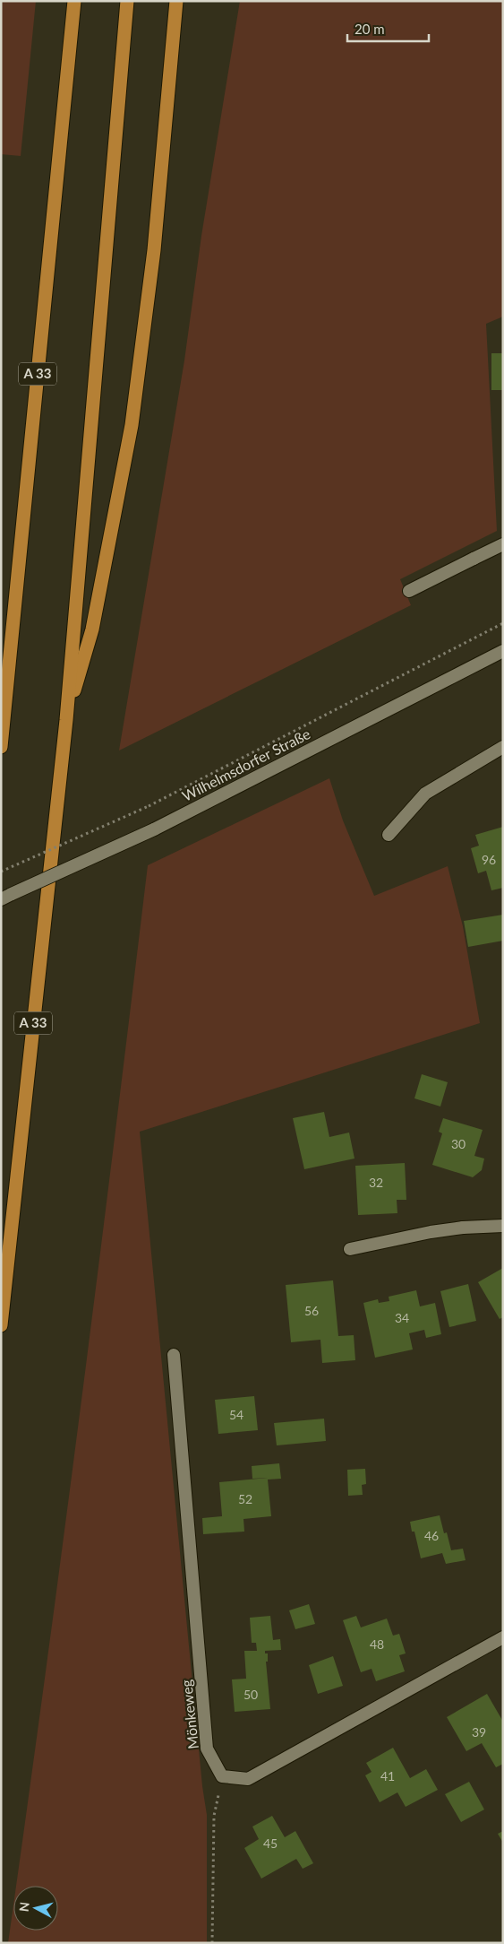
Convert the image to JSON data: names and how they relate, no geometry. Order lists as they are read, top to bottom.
{
  "streets": {
    "highway": ["A 33"],
    "street": ["Wilhelmsdorfer Straße", "Mönkeweg"]
  },
  "house_numbers": [
    "96",
    "30",
    "32",
    "56",
    "34",
    "54",
    "52",
    "46",
    "48",
    "50",
    "39",
    "41",
    "45"
  ],
  "scale_bar": "20 m",
  "north": "left"
}
